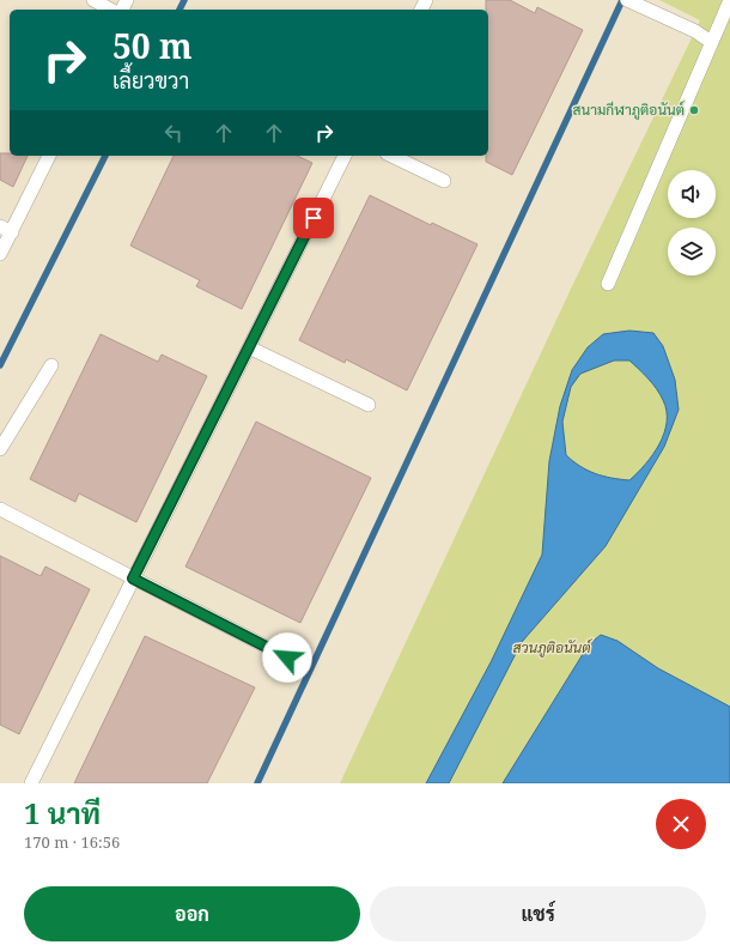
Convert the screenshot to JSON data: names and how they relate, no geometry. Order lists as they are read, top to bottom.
{
  "parks": ["สวนภูติอนันต์"],
  "places": ["สนามกีฬาภูติอนันต์"],
  "page": {
    "turn": ["50 m", "เลี้ยวขวา"],
    "heading": ["1 นาที", "170 m · 16:56"],
    "buttons": ["ออก", "แชร์"]
  }
}
